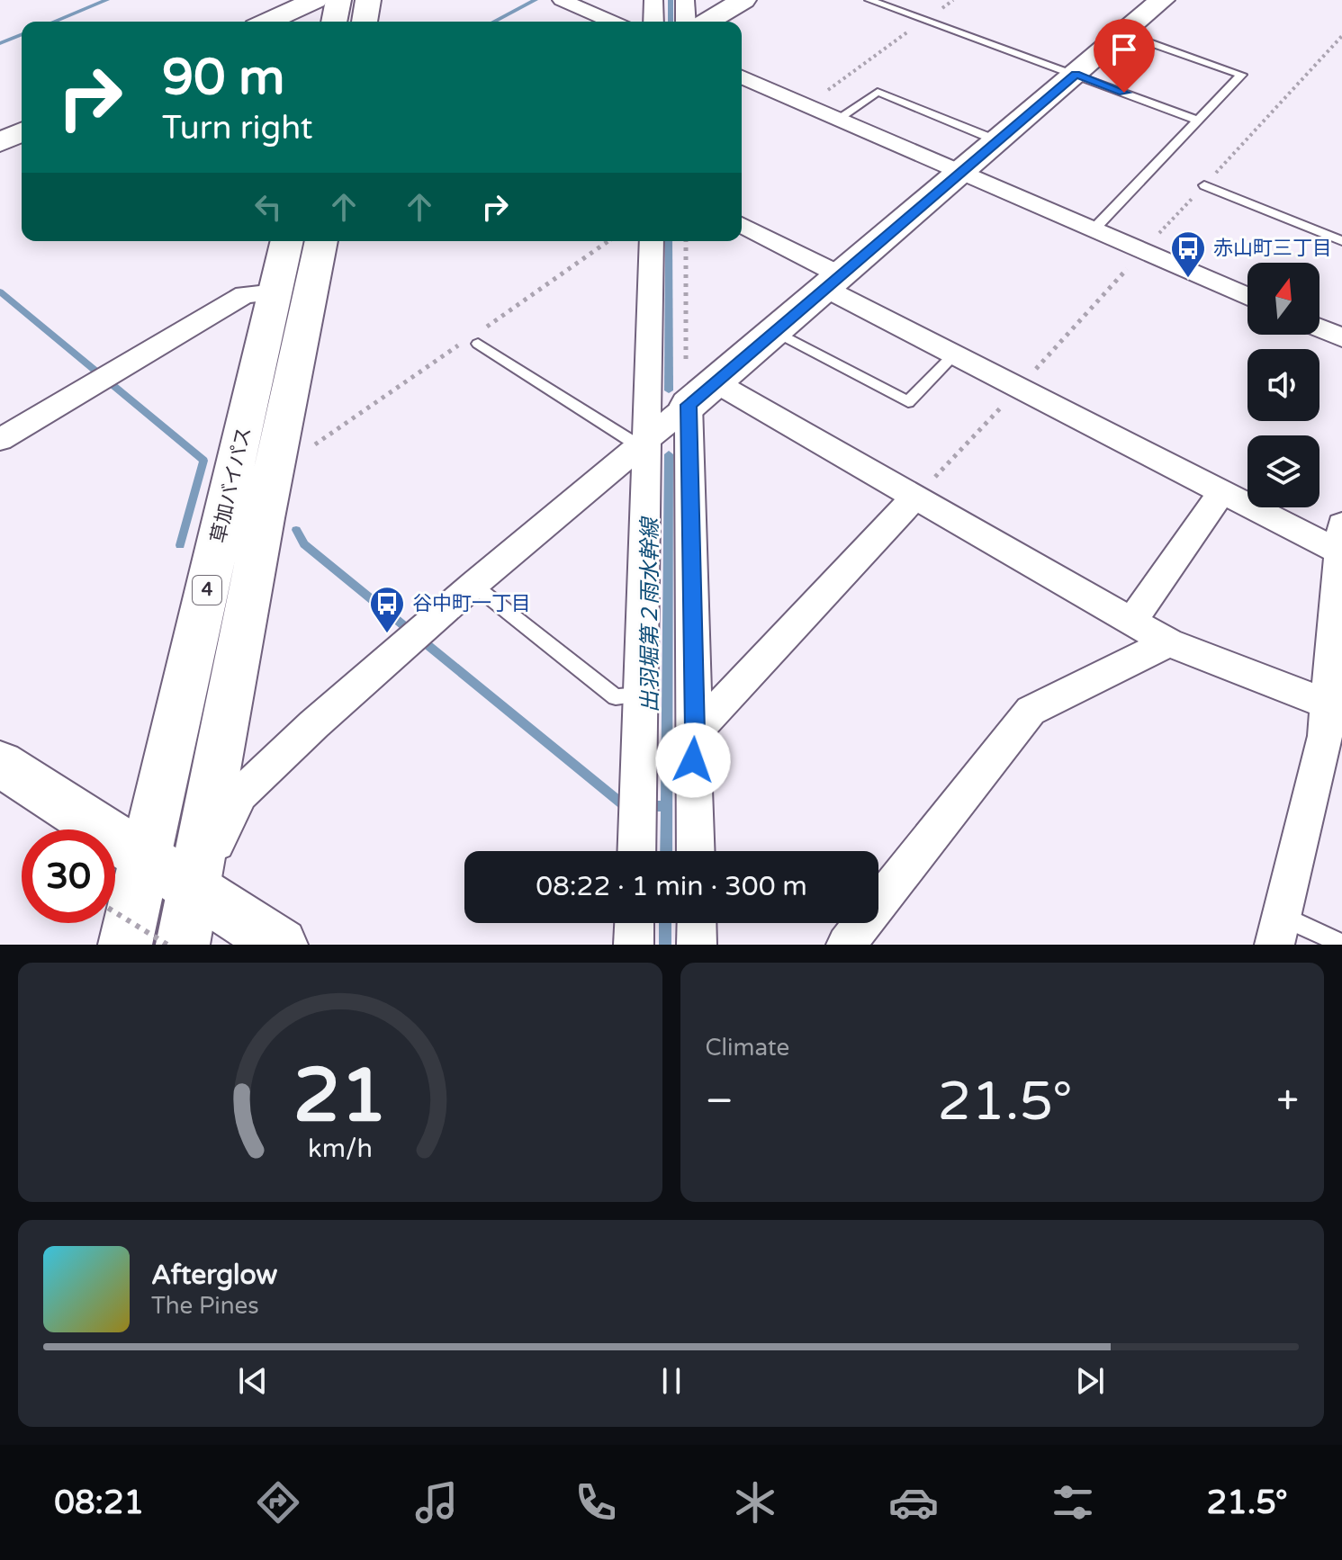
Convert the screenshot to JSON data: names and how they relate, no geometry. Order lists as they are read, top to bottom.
{
  "streets": {
    "main road": ["草加バイパス", "4"]
  },
  "water": ["出羽堀第２雨水幹線"],
  "places": {
    "bus stop": ["赤山町三丁目", "谷中町一丁目"]
  },
  "north": "top",
  "page": {
    "turn": ["90 m", "Turn right"],
    "limit": "30",
    "trip": "08:22 · 1 min · 300 m",
    "tile": "Climate",
    "heat": ["−", "21.5°", "+"],
    "song": ["Afterglow", "The Pines"],
    "tabs": ["08:21", "21.5°"],
    "gauge": ["21", "km/h"]
  }
}
